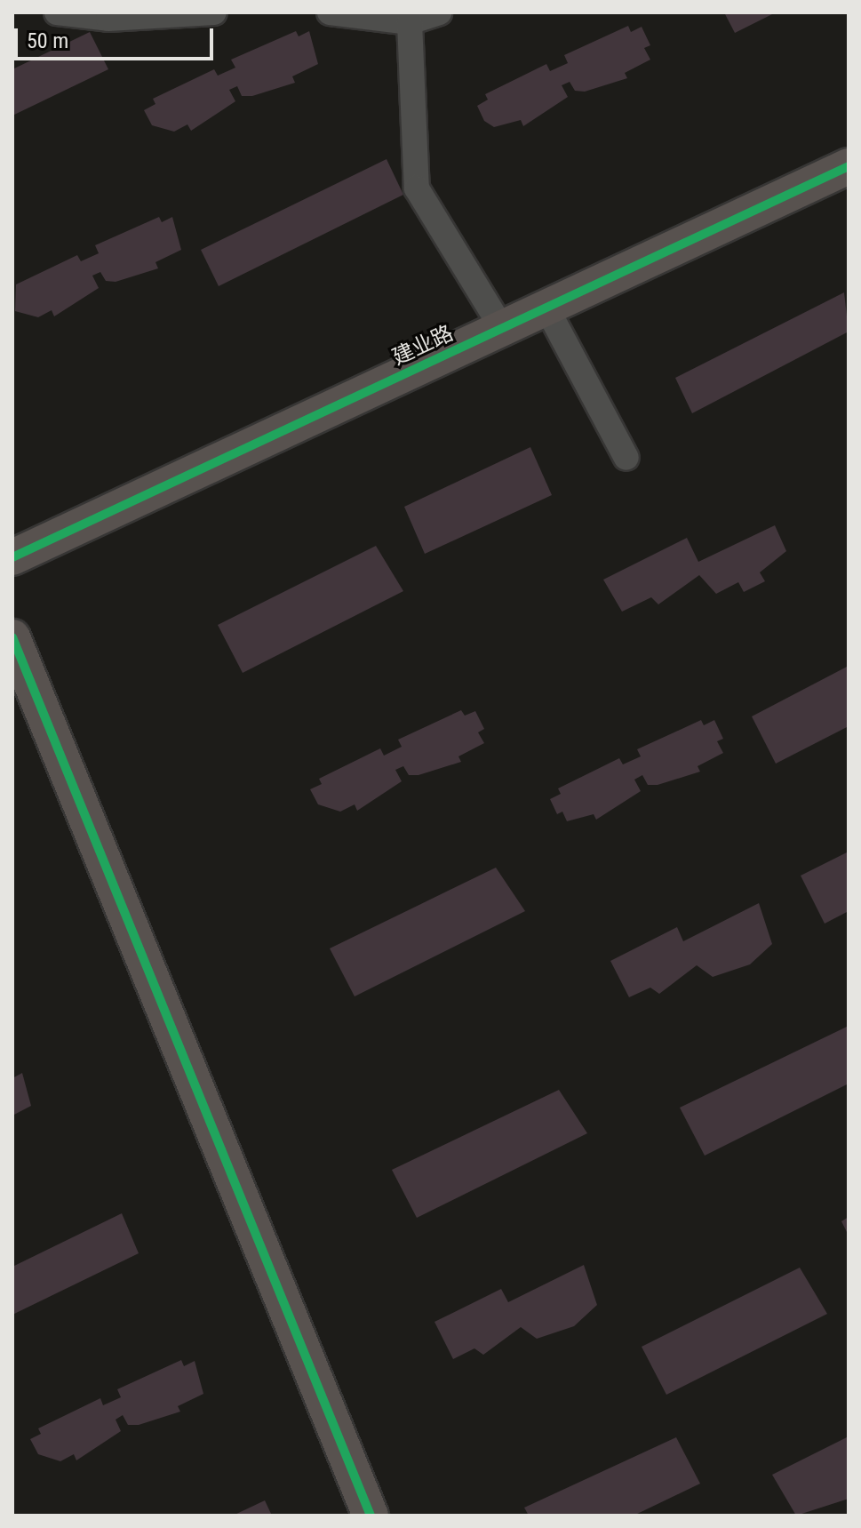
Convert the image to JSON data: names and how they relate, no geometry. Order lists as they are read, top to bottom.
{
  "streets": {
    "street": ["建业路"]
  },
  "scale_bar": "50 m"
}
